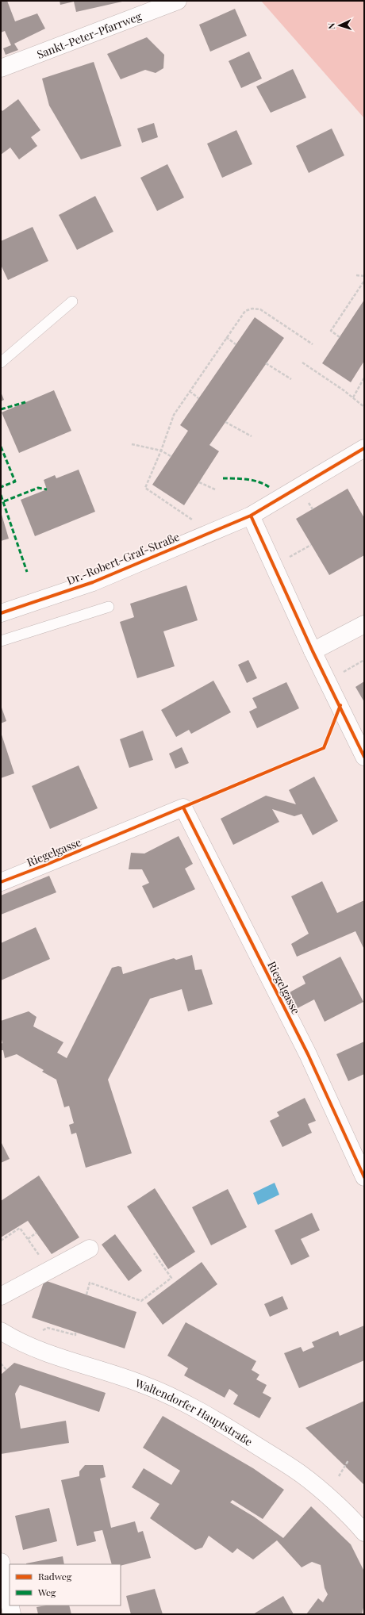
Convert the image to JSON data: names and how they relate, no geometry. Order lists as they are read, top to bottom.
{
  "streets": {
    "street": [
      "Sankt-Peter-Pfarrweg",
      "Dr.-Robert-Graf-Straße",
      "Riegelgasse",
      "Waltendorfer Hauptstraße"
    ]
  },
  "legend": ["Radweg", "Weg"],
  "north": "left"
}
